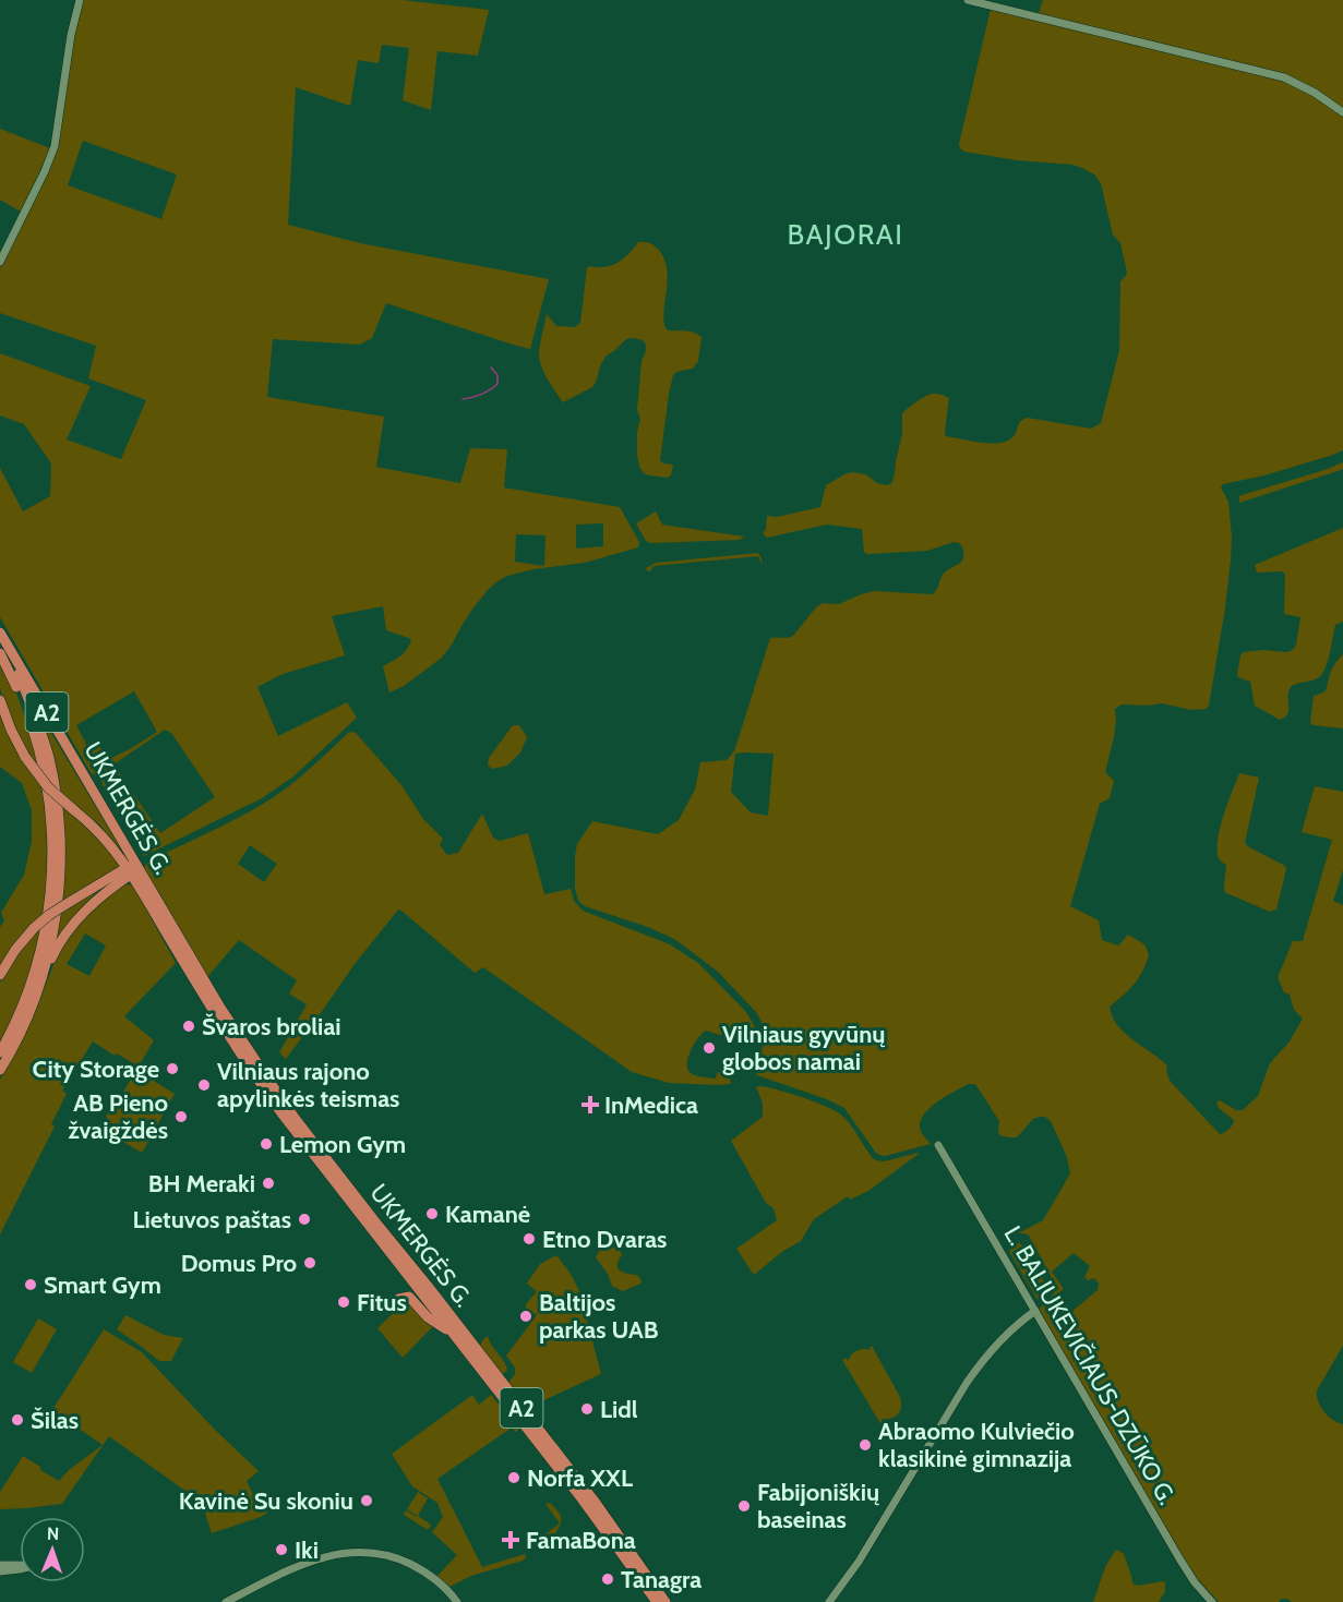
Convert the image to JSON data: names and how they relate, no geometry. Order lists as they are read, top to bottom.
{
  "streets": {
    "highway": ["A2", "UKMERGĖS G."],
    "street": ["L. BALIUKEVIČIAUS-DZŪKO G."]
  },
  "crossings": [
    ["A2", "UKMERGĖS G."]
  ],
  "districts": ["BAJORAI"],
  "places": {
    "other": [
      "Švaros broliai",
      "Vilniaus gyvūnų globos namai",
      "City Storage",
      "Vilniaus rajono apylinkės teismas",
      "AB Pieno žvaigždės",
      "Lemon Gym",
      "BH Meraki",
      "Kamanė",
      "Lietuvos paštas",
      "Etno Dvaras",
      "Domus Pro",
      "Smart Gym",
      "Fitus",
      "Baltijos parkas UAB",
      "Lidl",
      "Šilas",
      "Abraomo Kulviečio klasikinė gimnazija",
      "Norfa XXL",
      "Kavinė Su skoniu",
      "Fabijoniškių baseinas",
      "Iki",
      "Tanagra"
    ],
    "health": ["InMedica", "FamaBona"]
  },
  "north": "top"
}
